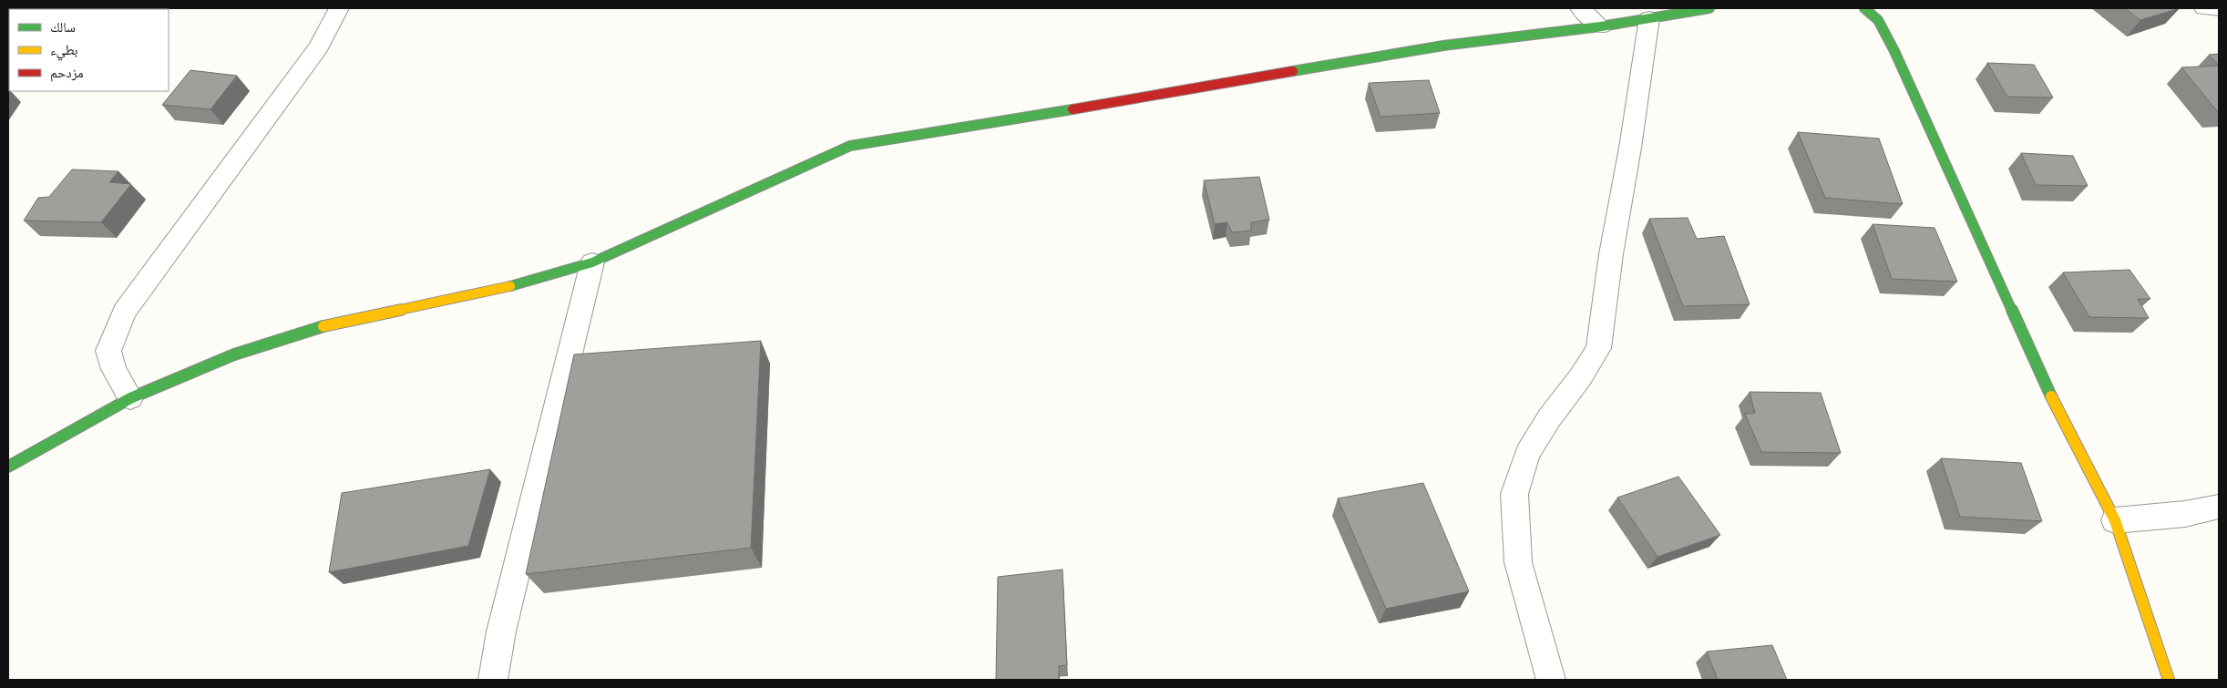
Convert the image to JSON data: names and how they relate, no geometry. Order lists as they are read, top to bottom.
{
  "legend": ["سالك", "بطيء", "مزدحم"]
}
